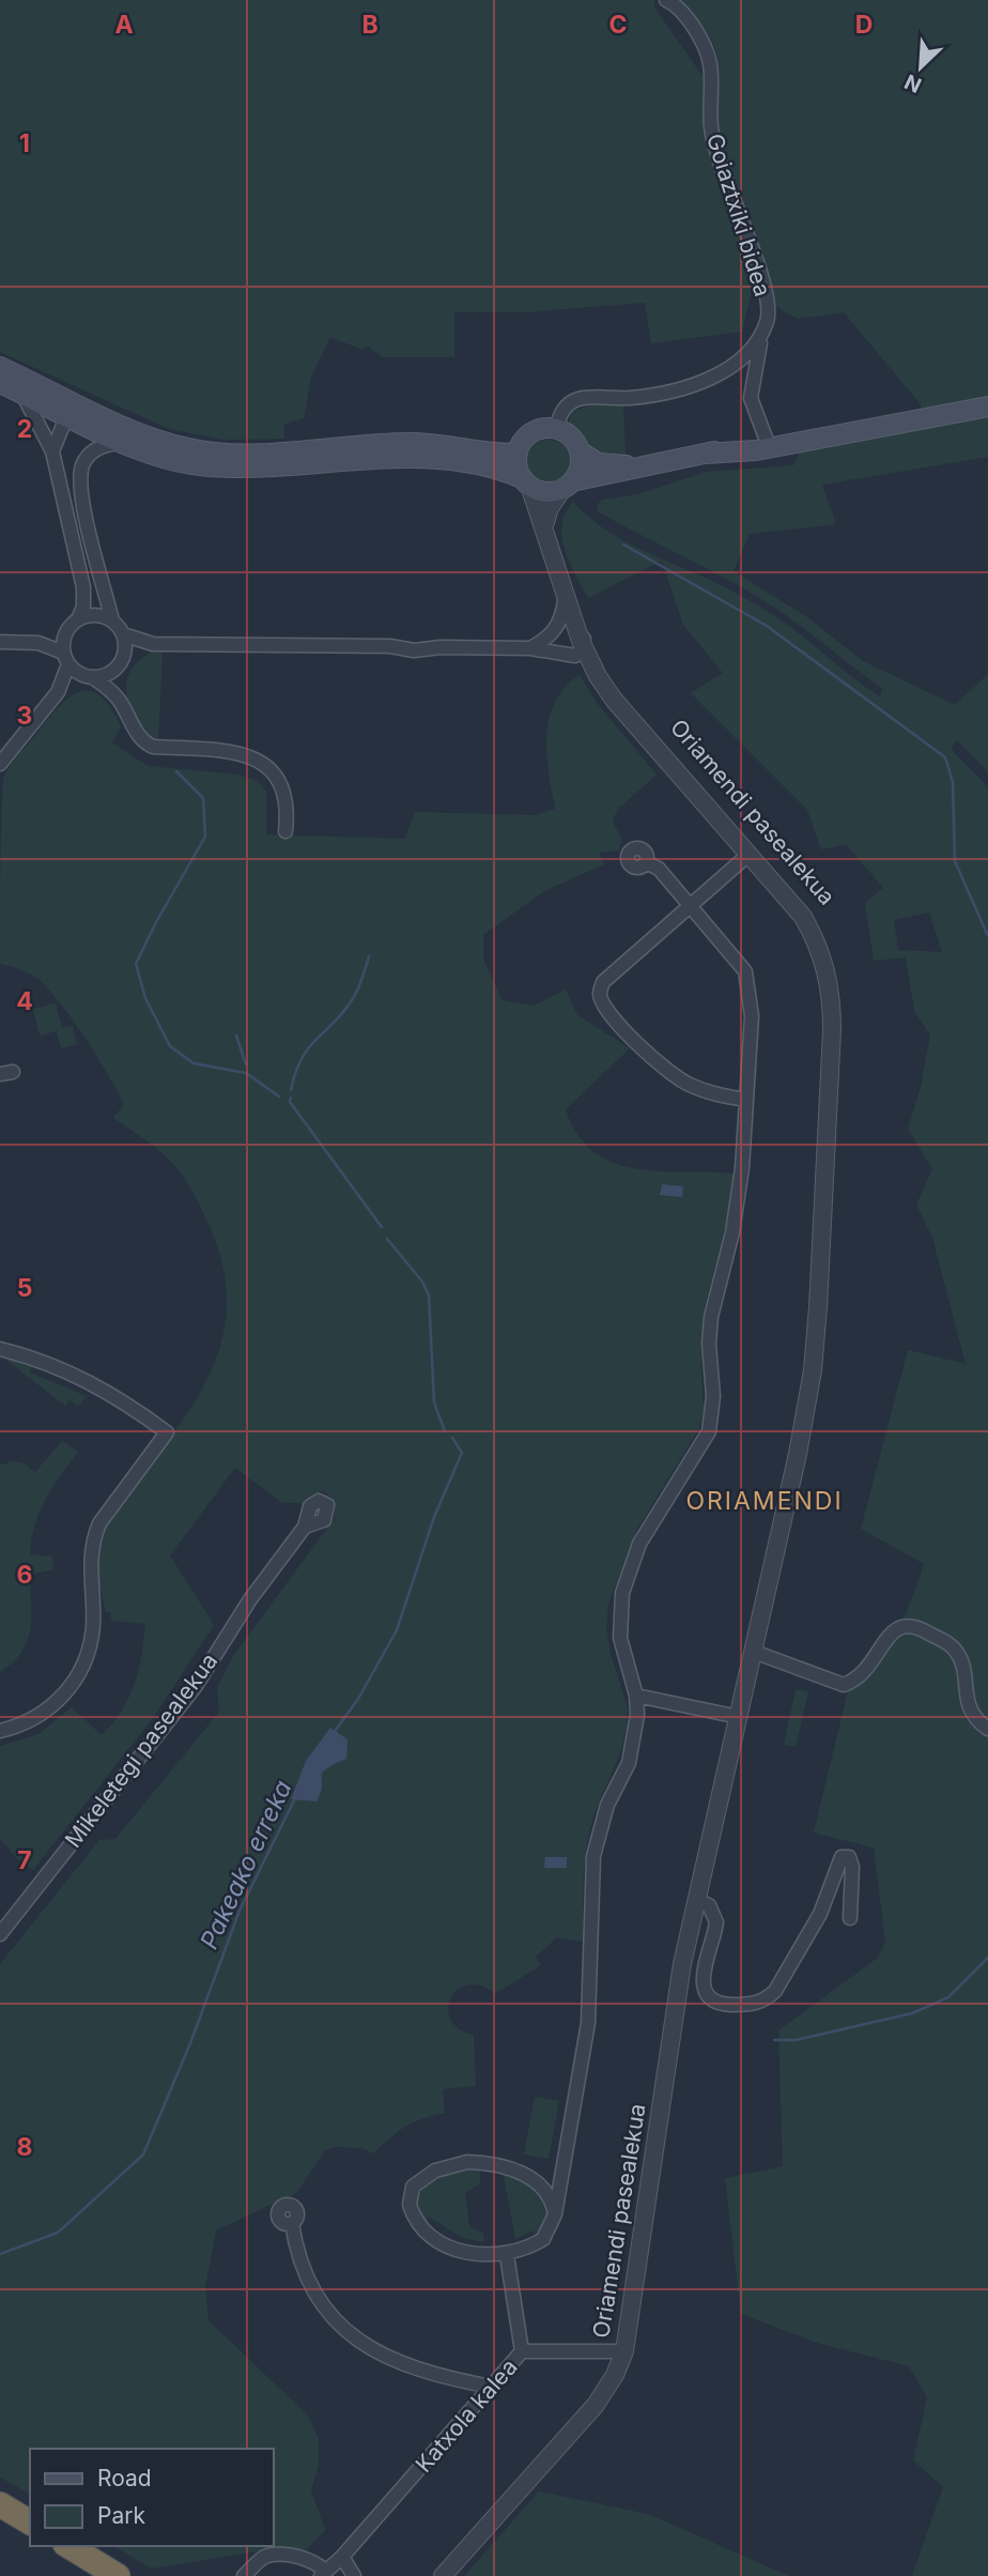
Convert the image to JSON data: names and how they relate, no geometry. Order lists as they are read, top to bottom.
{
  "streets": {
    "street": [
      "Goiaztxiki bidea",
      "Oriamendi pasealekua",
      "Mikeletegi pasealekua",
      "Katxola kalea"
    ]
  },
  "crossings": [
    ["Oriamendi pasealekua", "Katxola kalea"]
  ],
  "districts": ["ORIAMENDI"],
  "water": ["Pakeako erreka"],
  "legend": ["Road", "Park"],
  "north": "bottom left",
  "grid": {
    "columns": [
      "A",
      "B",
      "C",
      "D"
    ],
    "rows": [
      "1",
      "2",
      "3",
      "4",
      "5",
      "6",
      "7",
      "8"
    ]
  }
}
